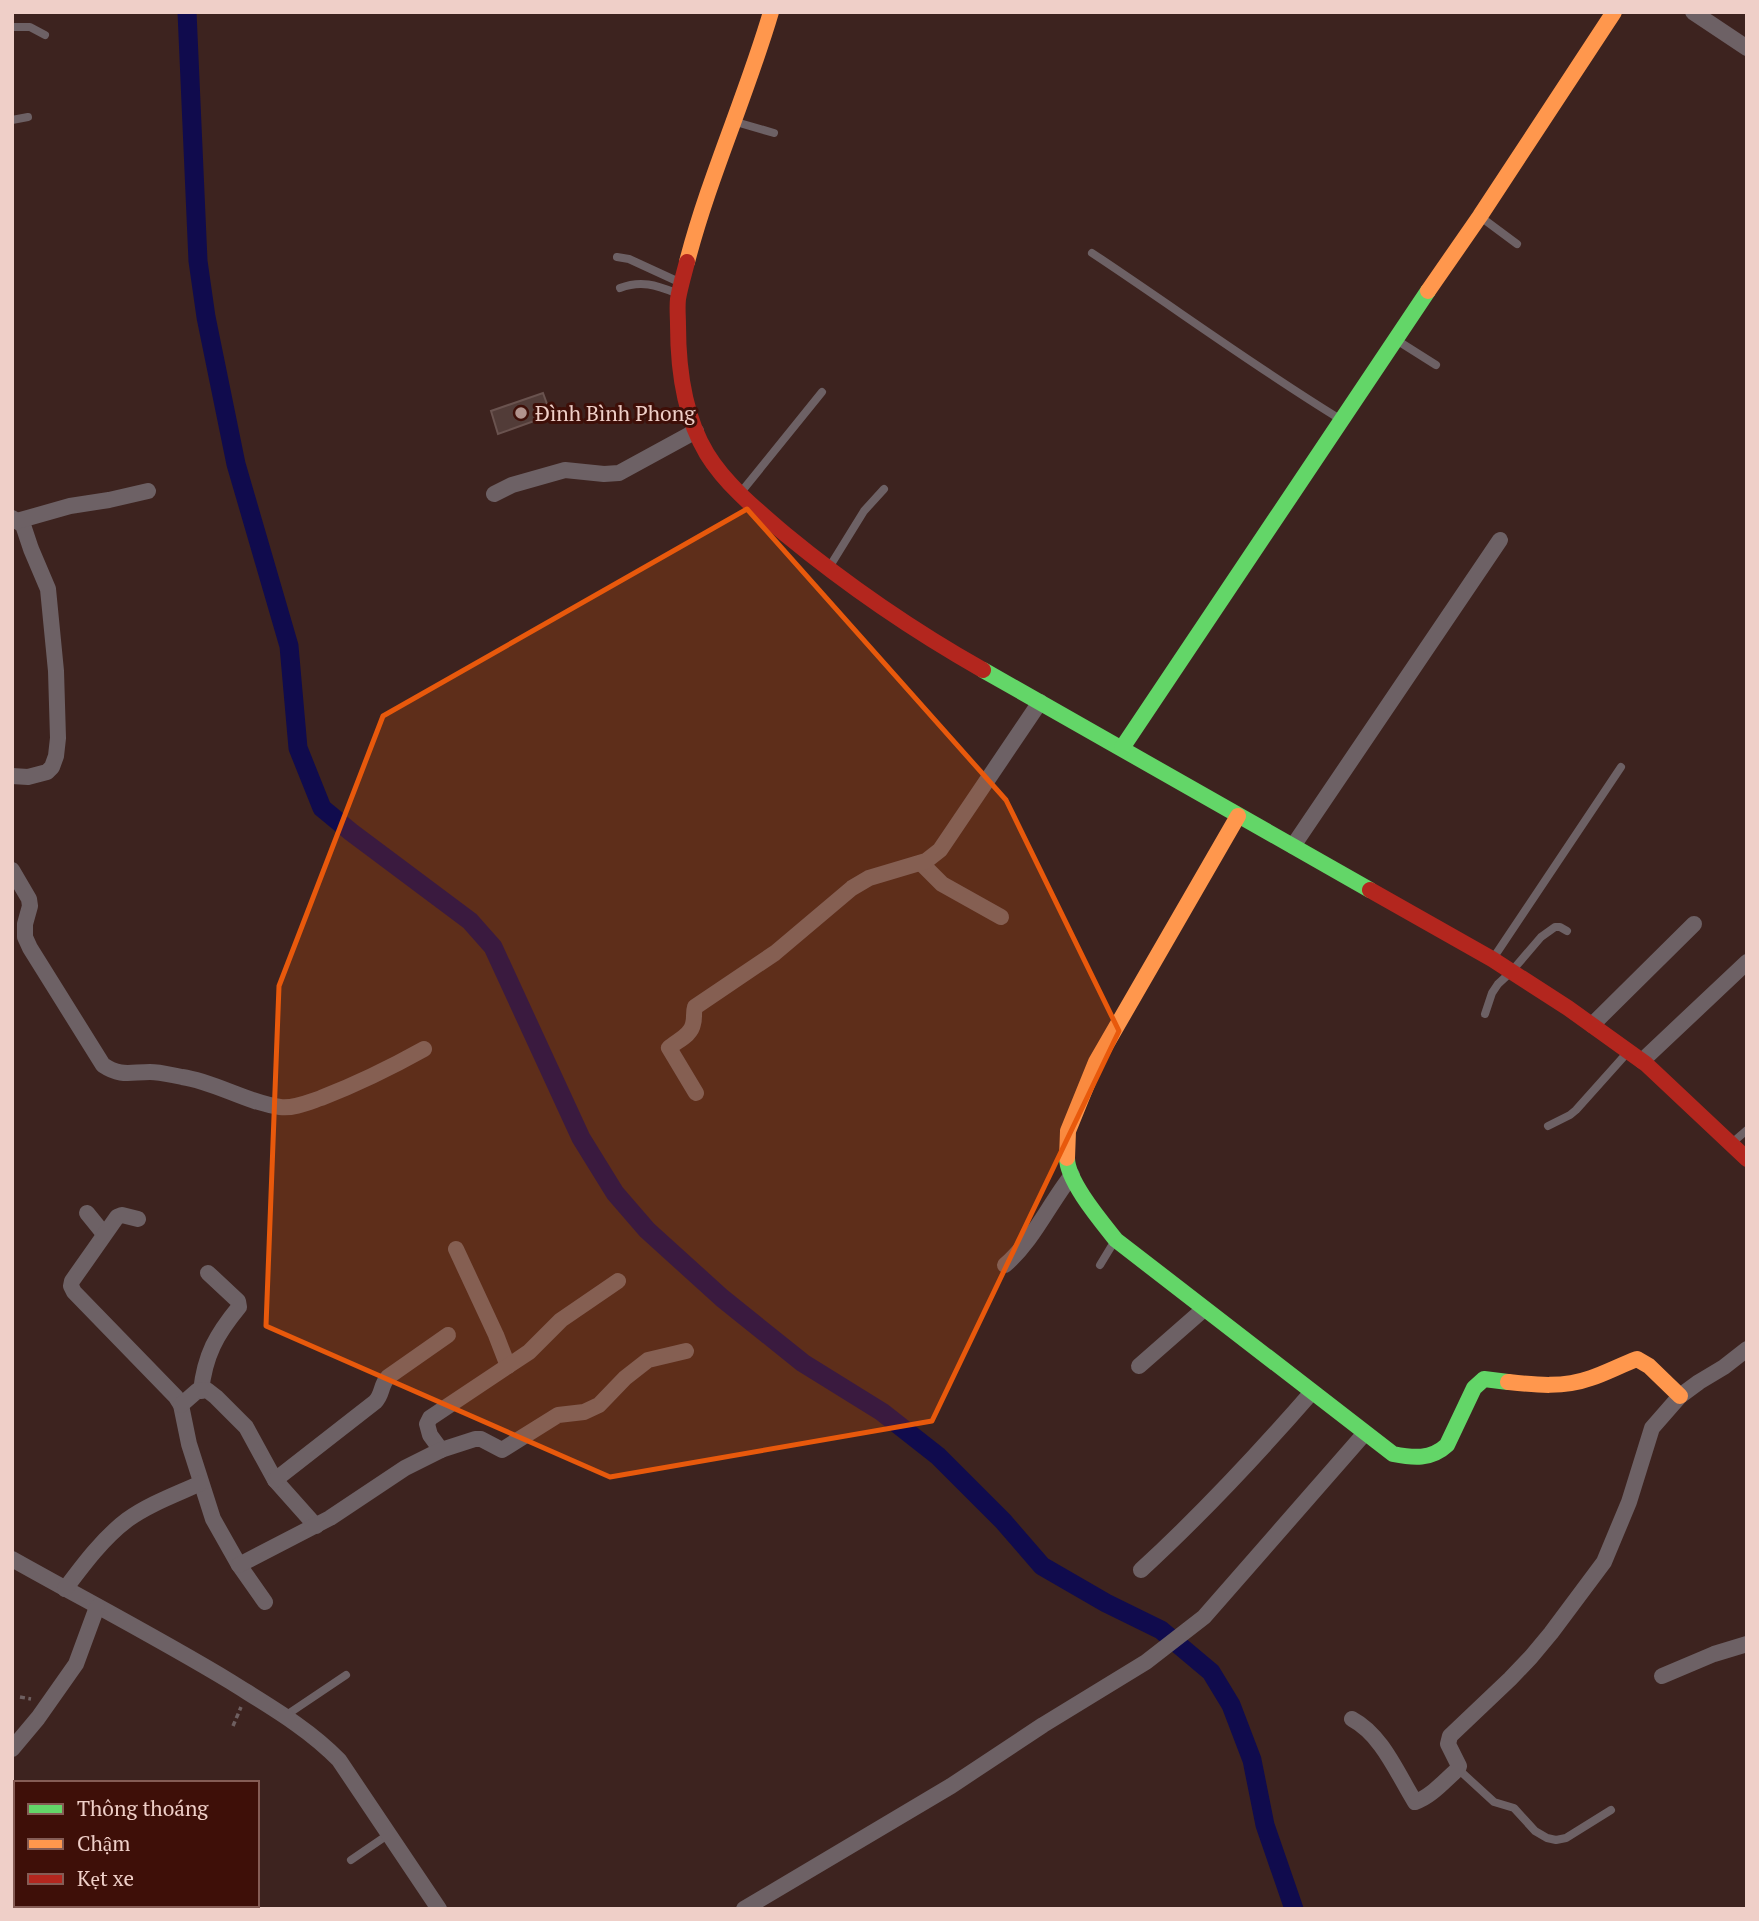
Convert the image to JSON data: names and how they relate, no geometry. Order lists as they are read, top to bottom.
{
  "places": ["Đình Bình Phong"],
  "legend": ["Thông thoáng", "Chậm", "Kẹt xe"]
}
